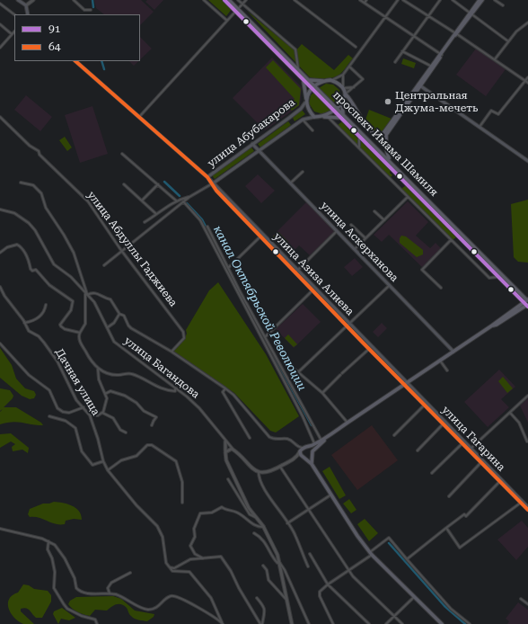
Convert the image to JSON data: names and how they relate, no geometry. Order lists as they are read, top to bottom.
{
  "streets": {
    "main road": [
      "улица Абубакарова",
      "проспект Имама Шамиля",
      "улица Аскерханова",
      "улица Азиза Алиева",
      "улица Гагарина"
    ],
    "street": ["улица Абдуллы Гаджиева", "улица Багандова", "Дачная улица"]
  },
  "crossings": [
    ["улица Абубакарова", "проспект Имама Шамиля"],
    ["улица Абубакарова", "улица Аскерханова"],
    ["улица Абубакарова", "улица Абдуллы Гаджиева"],
    ["улица Абубакарова", "улица Азиза Алиева"],
    ["улица Азиза Алиева", "улица Гагарина"]
  ],
  "water": ["канал Октябрьской Революции"],
  "places": ["Центральная Джума-мечеть"],
  "lines": ["transit line 91", "transit line 64"],
  "legend": ["91", "64"]
}
